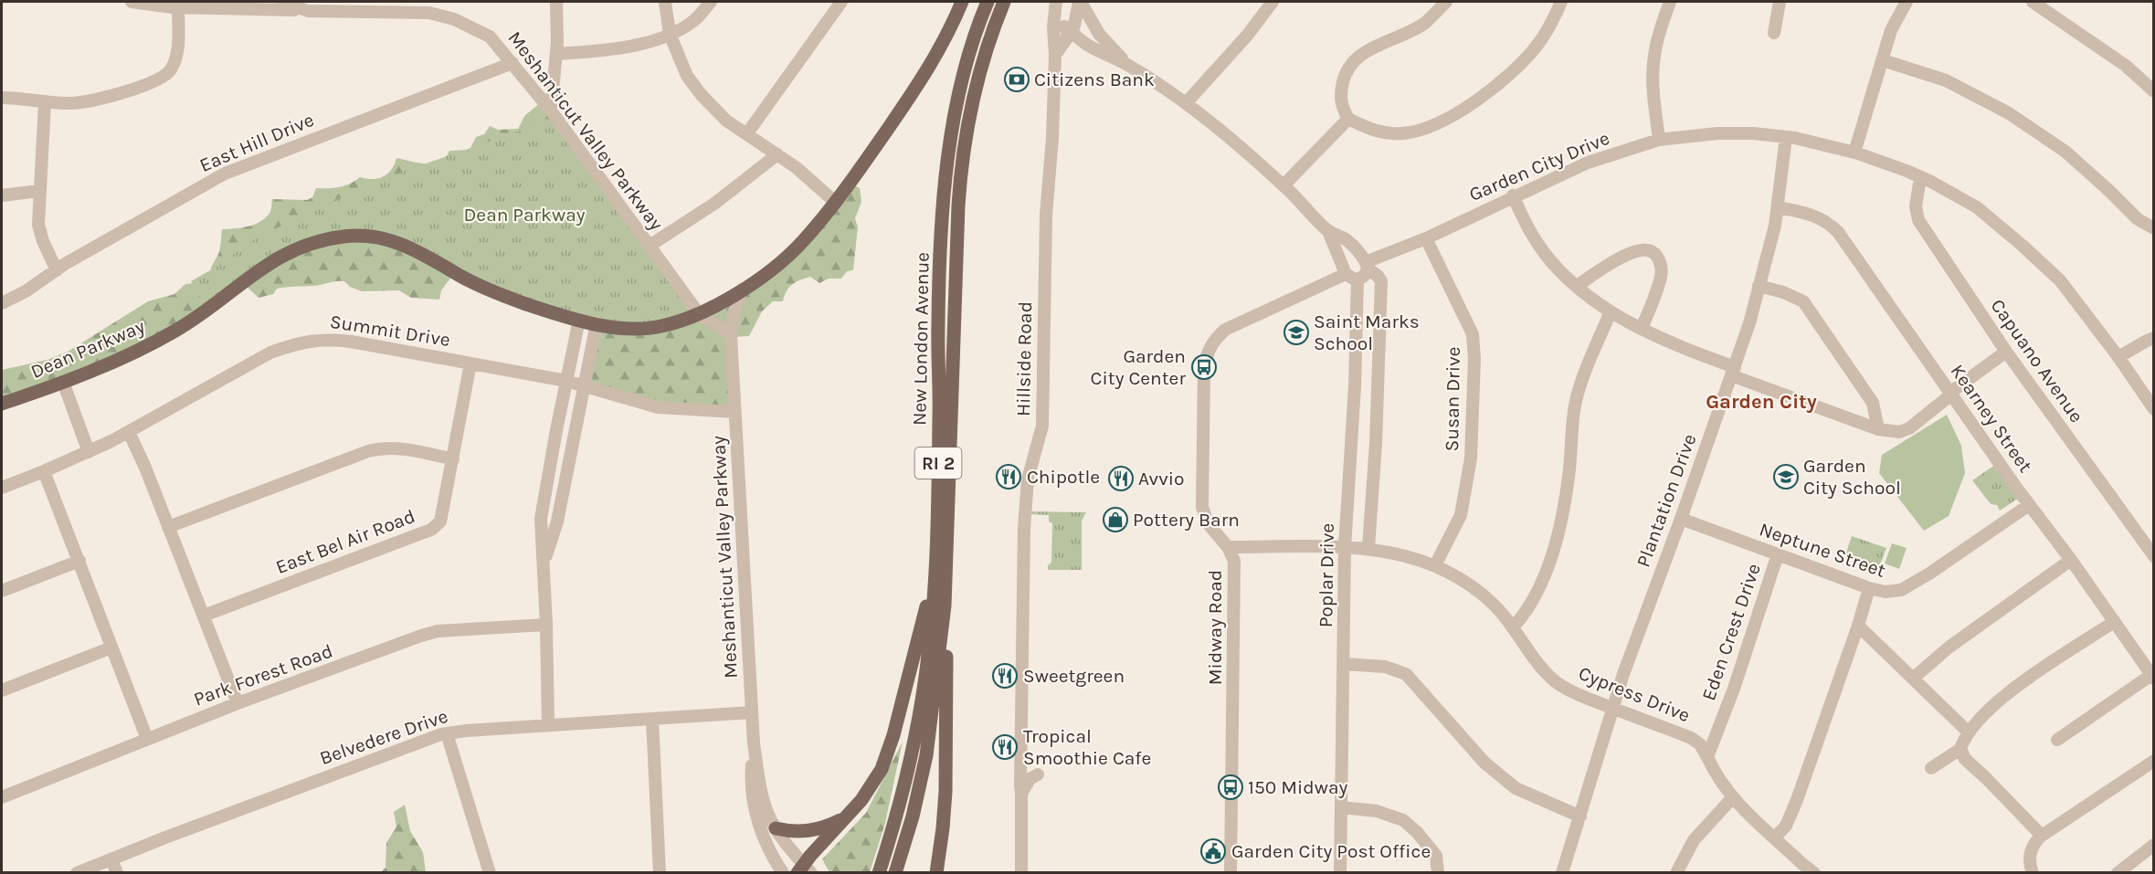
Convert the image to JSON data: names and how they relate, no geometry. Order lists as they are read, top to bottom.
{
  "streets": {
    "main road": ["New London Avenue", "Dean Parkway", "RI 2"],
    "street": [
      "Meshanticut Valley Parkway",
      "East Hill Drive",
      "Garden City Drive",
      "Summit Drive",
      "Hillside Road",
      "Capuano Avenue",
      "Susan Drive",
      "Kearney Street",
      "Plantation Drive",
      "East Bel Air Road",
      "Neptune Street",
      "Poplar Drive",
      "Midway Road",
      "Eden Crest Drive",
      "Park Forest Road",
      "Cypress Drive",
      "Belvedere Drive"
    ]
  },
  "crossings": [
    ["Meshanticut Valley Parkway", "East Hill Drive"],
    ["Meshanticut Valley Parkway", "Summit Drive"],
    ["Meshanticut Valley Parkway", "Dean Parkway"],
    ["Meshanticut Valley Parkway", "Belvedere Drive"],
    ["Garden City Drive", "Capuano Avenue"],
    ["Garden City Drive", "Susan Drive"],
    ["Garden City Drive", "Plantation Drive"],
    ["Garden City Drive", "Poplar Drive"],
    ["Garden City Drive", "Midway Road"],
    ["Summit Drive", "East Bel Air Road"],
    ["Susan Drive", "Cypress Drive"],
    ["Kearney Street", "Plantation Drive"],
    ["Kearney Street", "Neptune Street"],
    ["Plantation Drive", "Neptune Street"],
    ["Plantation Drive", "Cypress Drive"],
    ["Neptune Street", "Eden Crest Drive"],
    ["Poplar Drive", "Midway Road"],
    ["Poplar Drive", "Cypress Drive"],
    ["Midway Road", "Cypress Drive"],
    ["Eden Crest Drive", "Cypress Drive"]
  ],
  "districts": ["Garden City"],
  "parks": ["Dean Parkway"],
  "places": {
    "bank": ["Citizens Bank"],
    "school or university": ["Saint Marks School", "Garden City School"],
    "bus stop": ["Garden City Center", "150 Midway"],
    "restaurant": [
      "Chipotle",
      "Avvio",
      "Sweetgreen",
      "Tropical Smoothie Cafe"
    ],
    "shop": ["Pottery Barn"],
    "public building": ["Garden City Post Office"]
  }
}
